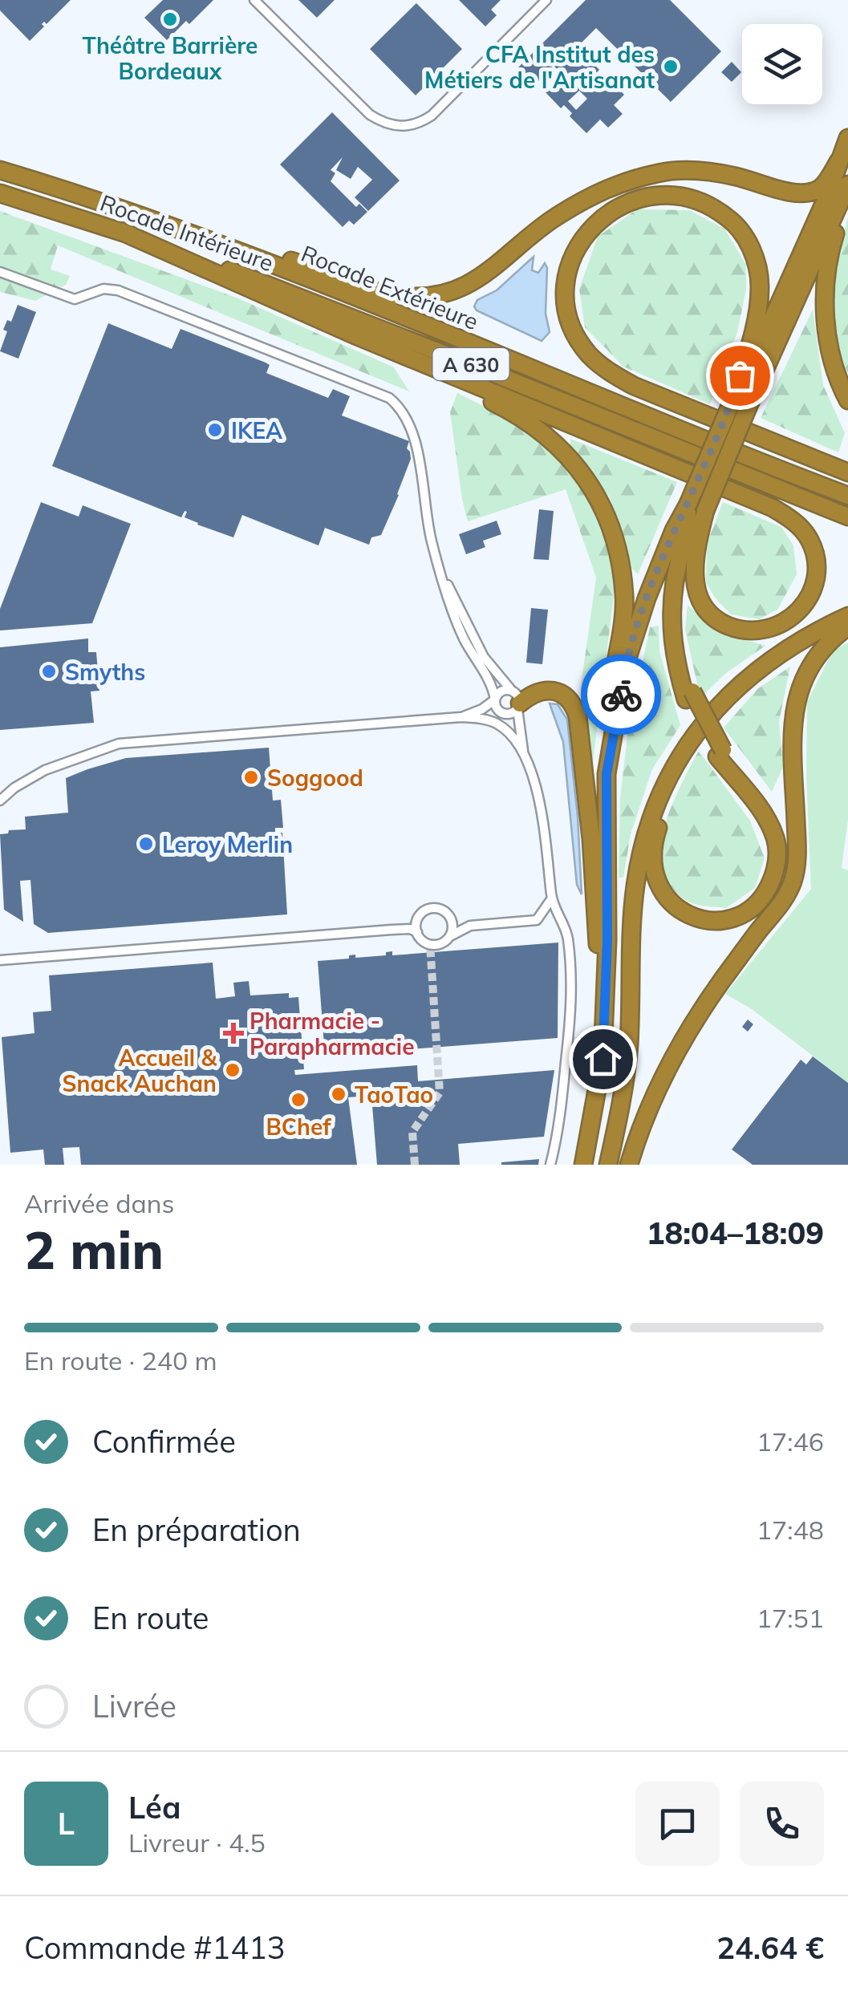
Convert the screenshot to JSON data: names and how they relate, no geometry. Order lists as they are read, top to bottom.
{
  "streets": {
    "highway": ["Rocade Intérieure", "Rocade Extérieure", "A 630"]
  },
  "places": {
    "other": [
      "Théâtre Barrière Bordeaux",
      "CFA Institut des Métiers de l'Artisanat",
      "IKEA",
      "Smyths",
      "Soggood",
      "Leroy Merlin",
      "Accueil & Snack Auchan",
      "TaoTao",
      "BChef"
    ],
    "health": ["Pharmacie - Parapharmacie"]
  },
  "page": {
    "heading": ["2 min", "Arrivée dans", "18:04–18:09"],
    "panel": [
      "Léa",
      "Livreur · 4.5",
      "Commande #1413",
      "24.64 €"
    ],
    "bar": "En route · 240 m",
    "list": [
      ["Confirmée", "17:46"],
      ["En préparation", "17:48"],
      ["En route", "17:51"],
      "Livrée"
    ],
    "round": "L"
  }
}
